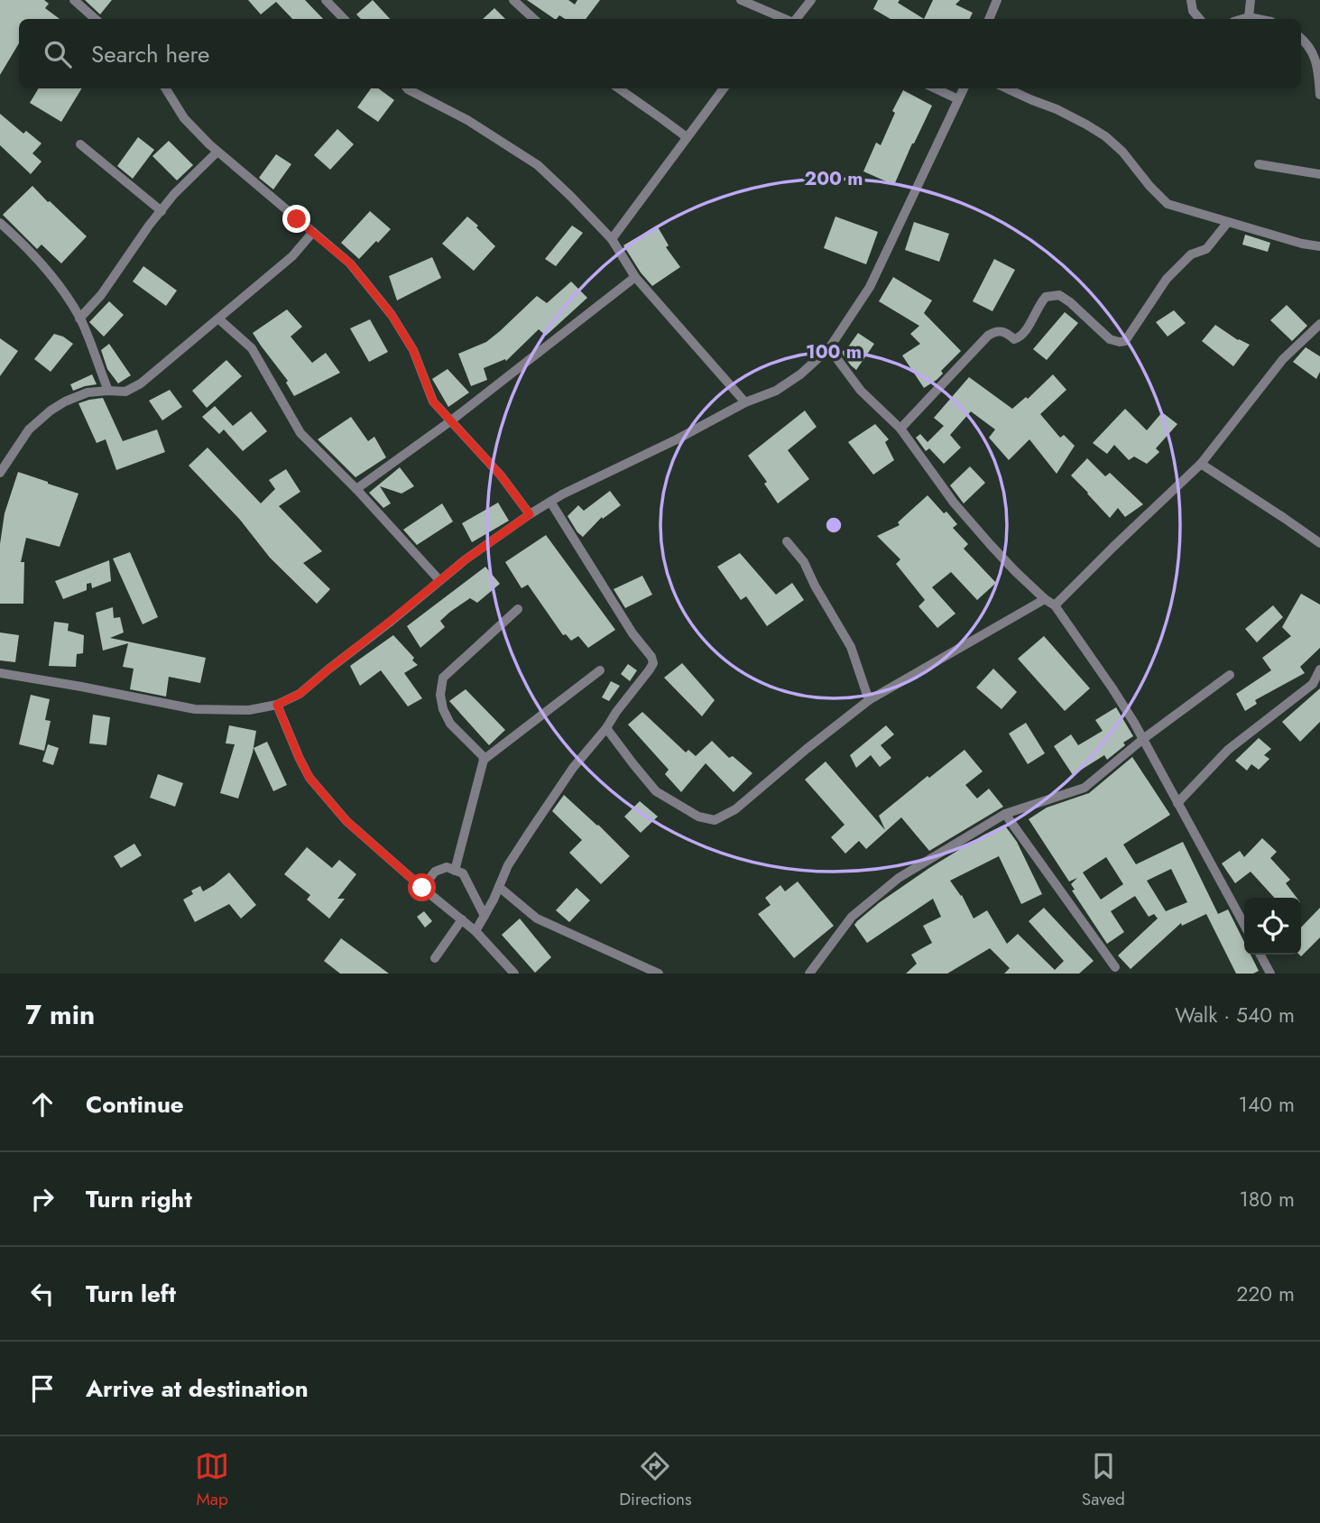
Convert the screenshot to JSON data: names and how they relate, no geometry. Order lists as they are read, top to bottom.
{
  "page": {
    "search": "Search here",
    "heading": ["7 min", "Walk · 540 m"],
    "list": [
      ["Continue", "140 m"],
      ["Turn right", "180 m"],
      ["Turn left", "220 m"],
      "Arrive at destination"
    ],
    "nav": ["Map", "Directions", "Saved"]
  },
  "rings": ["200 m", "100 m"]
}
